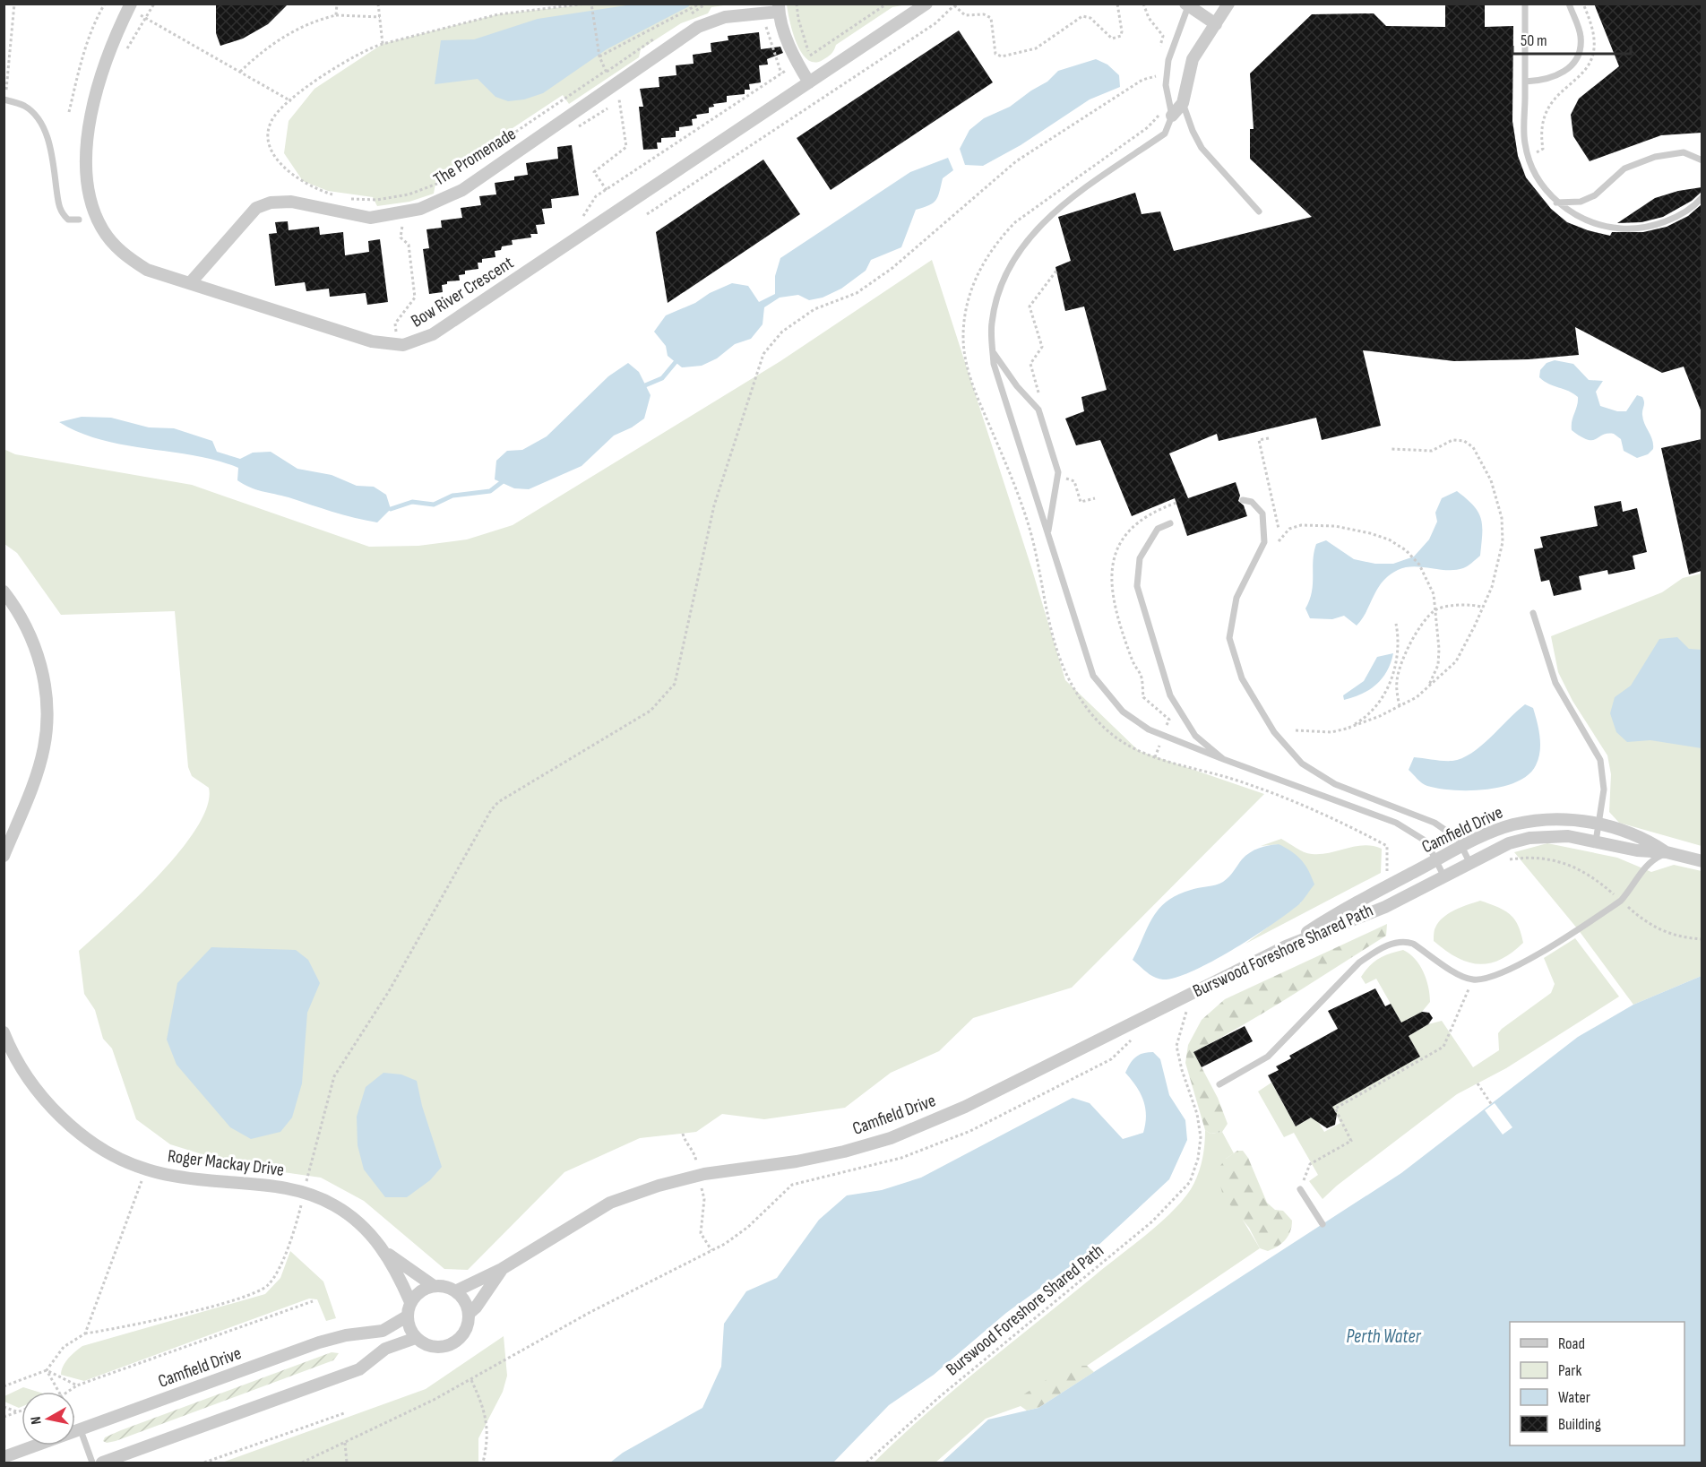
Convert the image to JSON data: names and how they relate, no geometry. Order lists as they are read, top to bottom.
{
  "streets": {
    "street": [
      "The Promenade",
      "Bow River Crescent",
      "Camfield Drive",
      "Roger Mackay Drive"
    ],
    "path": ["Burswood Foreshore Shared Path"]
  },
  "crossings": [
    ["The Promenade", "Bow River Crescent"]
  ],
  "water": ["Perth Water"],
  "legend": [
    "Road",
    "Park",
    "Water",
    "Building"
  ],
  "scale_bar": "50 m",
  "north": "left"
}
